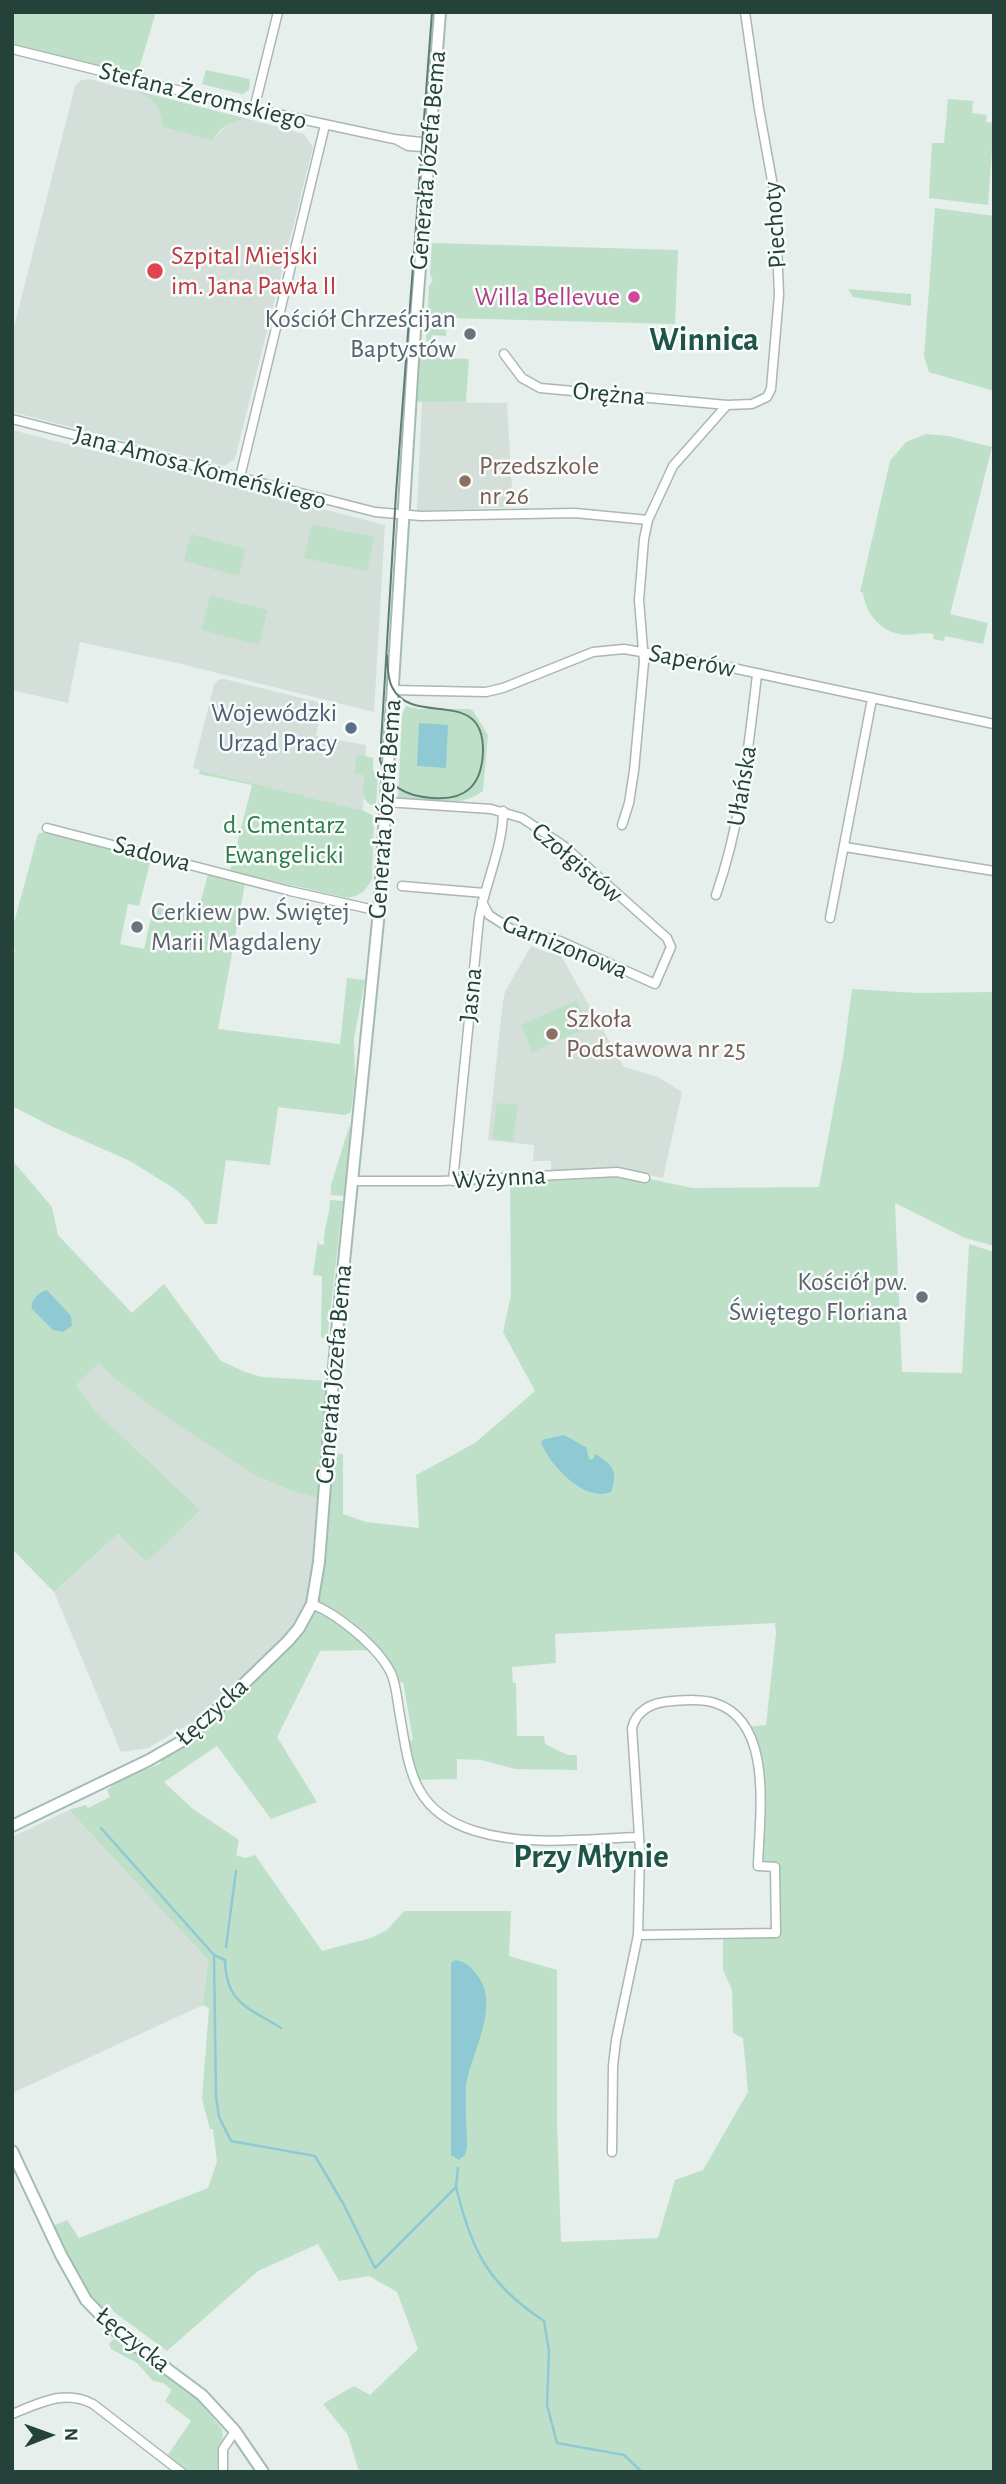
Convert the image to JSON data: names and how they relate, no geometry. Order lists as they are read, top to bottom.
{
  "streets": {
    "street": [
      "Stefana Żeromskiego",
      "Generała Józefa Bema",
      "Piechoty",
      "Orężna",
      "Jana Amosa Komeńskiego",
      "Saperów",
      "Ułańska",
      "Sadowa",
      "Czołgistów",
      "Garnizonowa",
      "Jasna",
      "Wyżynna",
      "Łęczycka"
    ]
  },
  "crossings": [
    ["Stefana Żeromskiego", "Generała Józefa Bema"],
    ["Generała Józefa Bema", "Jana Amosa Komeńskiego"],
    ["Generała Józefa Bema", "Saperów"],
    ["Generała Józefa Bema", "Sadowa"],
    ["Generała Józefa Bema", "Czołgistów"],
    ["Generała Józefa Bema", "Wyżynna"],
    ["Generała Józefa Bema", "Łęczycka"],
    ["Piechoty", "Orężna"],
    ["Saperów", "Ułańska"],
    ["Czołgistów", "Garnizonowa"],
    ["Czołgistów", "Jasna"],
    ["Garnizonowa", "Jasna"],
    ["Jasna", "Wyżynna"]
  ],
  "districts": ["Winnica", "Przy Młynie"],
  "parks": ["d. Cmentarz Ewangelicki"],
  "places": [
    "Szpital Miejski im. Jana Pawła II",
    "Willa Bellevue",
    "Kościół Chrześcijan Baptystów",
    "Przedszkole nr 26",
    "Wojewódzki Urząd Pracy",
    "Cerkiew pw. Świętej Marii Magdaleny",
    "Szkoła Podstawowa nr 25",
    "Kościół pw. Świętego Floriana"
  ],
  "north": "right"
}
